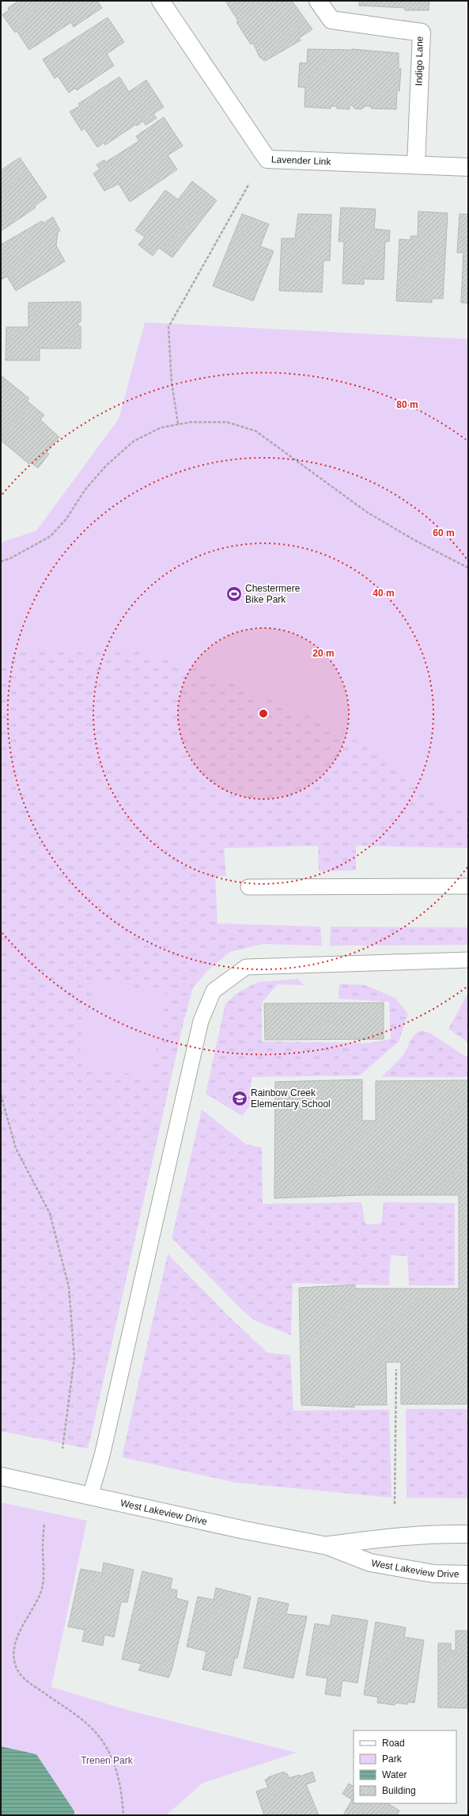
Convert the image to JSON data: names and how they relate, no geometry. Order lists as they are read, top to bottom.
{
  "streets": {
    "street": ["Indigo Lane", "Lavender Link", "West Lakeview Drive"]
  },
  "crossings": [
    ["Indigo Lane", "Lavender Link"]
  ],
  "parks": ["Trenen Park"],
  "places": {
    "sports": ["Chestermere Bike Park"],
    "school or university": ["Rainbow Creek Elementary School"]
  },
  "legend": [
    "Road",
    "Park",
    "Water",
    "Building"
  ],
  "rings": [
    "80 m",
    "60 m",
    "40 m",
    "20 m"
  ]
}
